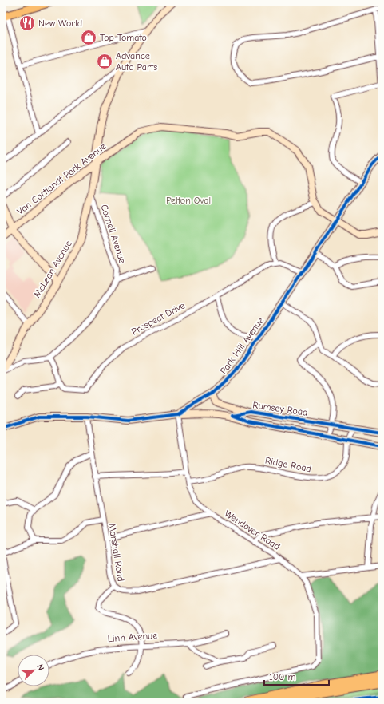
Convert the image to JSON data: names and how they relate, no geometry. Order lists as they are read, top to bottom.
{
  "streets": {
    "street": [
      "Van Cortlandt Park Avenue",
      "Cornell Avenue",
      "McLean Avenue",
      "Prospect Drive",
      "Park Hill Avenue",
      "Rumsey Road",
      "Ridge Road",
      "Wendover Road",
      "Marshall Road",
      "Linn Avenue"
    ]
  },
  "crossings": [
    ["Van Cortlandt Park Avenue", "McLean Avenue"],
    ["Van Cortlandt Park Avenue", "Park Hill Avenue"],
    ["Cornell Avenue", "McLean Avenue"],
    ["Park Hill Avenue", "Rumsey Road"],
    ["Park Hill Avenue", "Wendover Road"],
    ["Park Hill Avenue", "Marshall Road"],
    ["Rumsey Road", "Ridge Road"],
    ["Rumsey Road", "Wendover Road"],
    ["Ridge Road", "Wendover Road"],
    ["Marshall Road", "Linn Avenue"]
  ],
  "parks": ["Pelton Oval"],
  "places": {
    "restaurant": ["New World"],
    "shop": ["Top Tomato", "Advance Auto Parts"]
  },
  "scale_bar": "100 m",
  "north": "top right"
}
